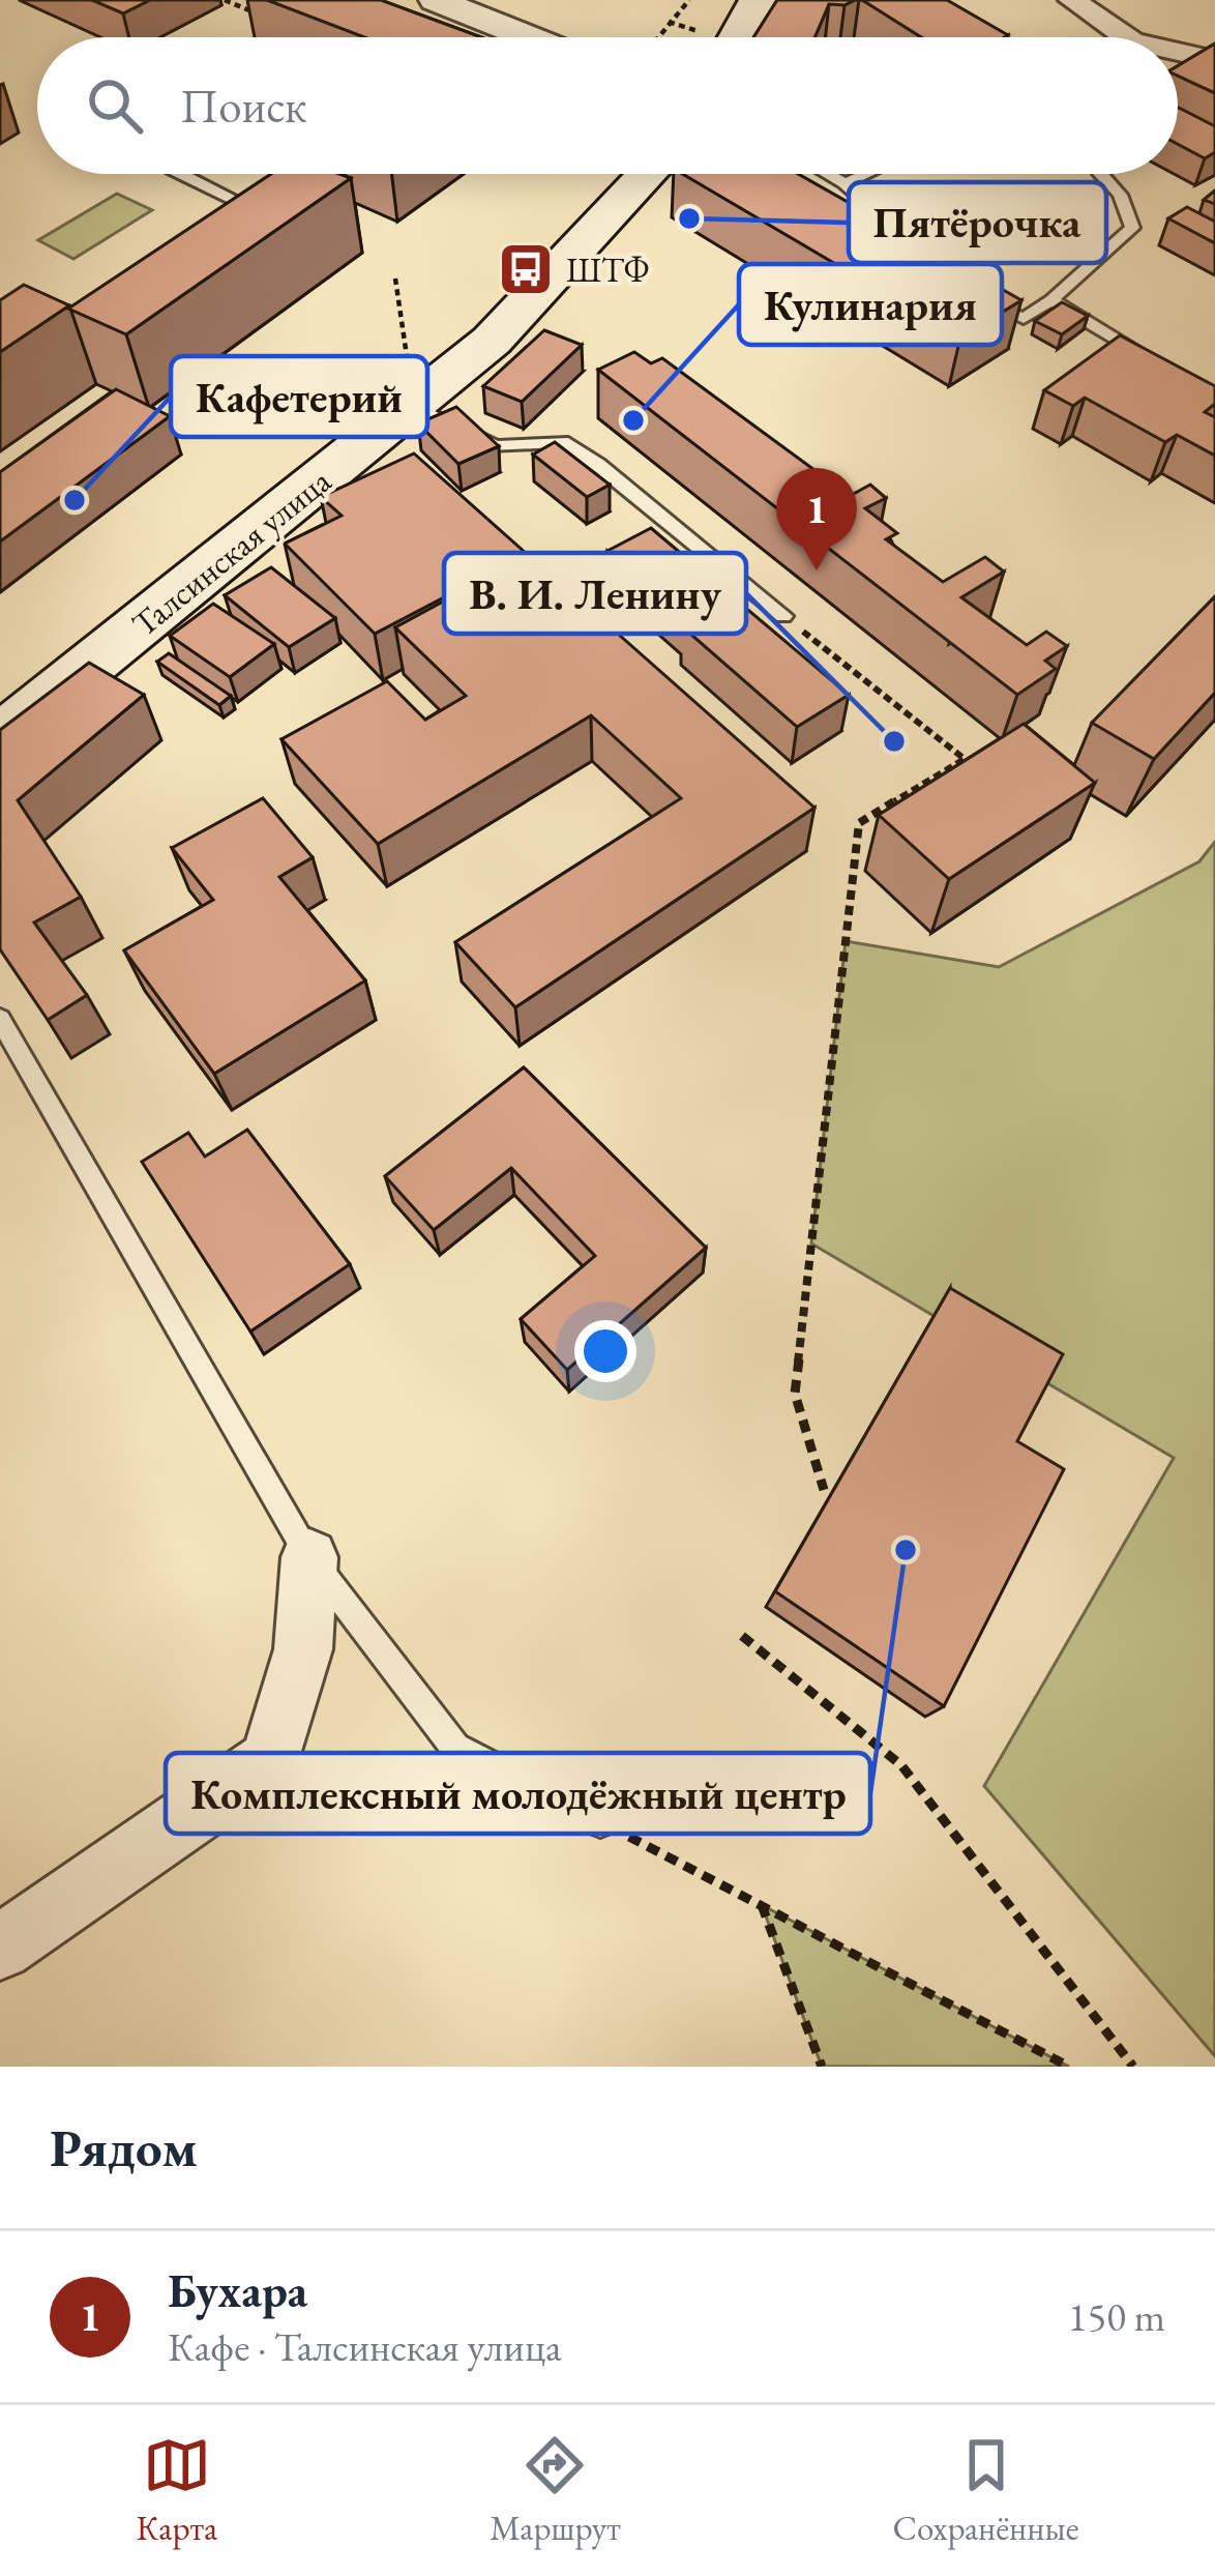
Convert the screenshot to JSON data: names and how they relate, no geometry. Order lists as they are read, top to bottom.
{
  "streets": {
    "main road": ["Талсинская улица"]
  },
  "places": {
    "other": [
      "Пятёрочка",
      "Кулинария",
      "Кафетерий",
      "В. И. Ленину",
      "Комплексный молодёжный центр"
    ],
    "bus stop": ["ШТФ"]
  },
  "page": {
    "search": "Поиск",
    "pins": "1",
    "heading": "Рядом",
    "list": [
      {
        "mark": "1",
        "name": "Бухара",
        "note": "Кафе · Талсинская улица",
        "value": "150 m"
      }
    ],
    "nav": ["Карта", "Маршрут", "Сохранённые"]
  }
}
